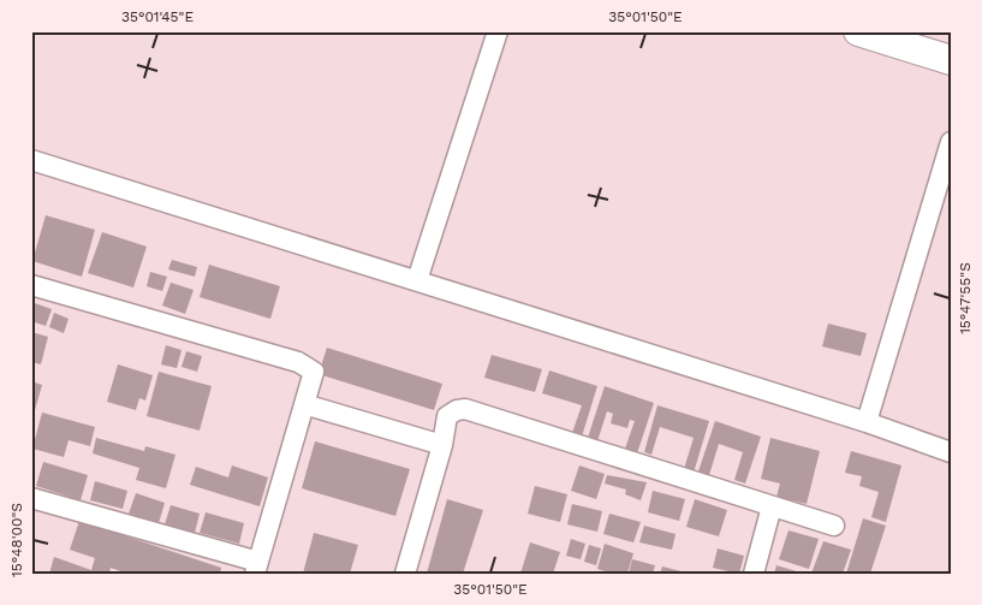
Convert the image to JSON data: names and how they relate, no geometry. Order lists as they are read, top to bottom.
{
  "coordinates": [
    "35°01'45\"E",
    "35°01'50\"E",
    "15°47'55\"S",
    "15°48'00\"S"
  ]
}
